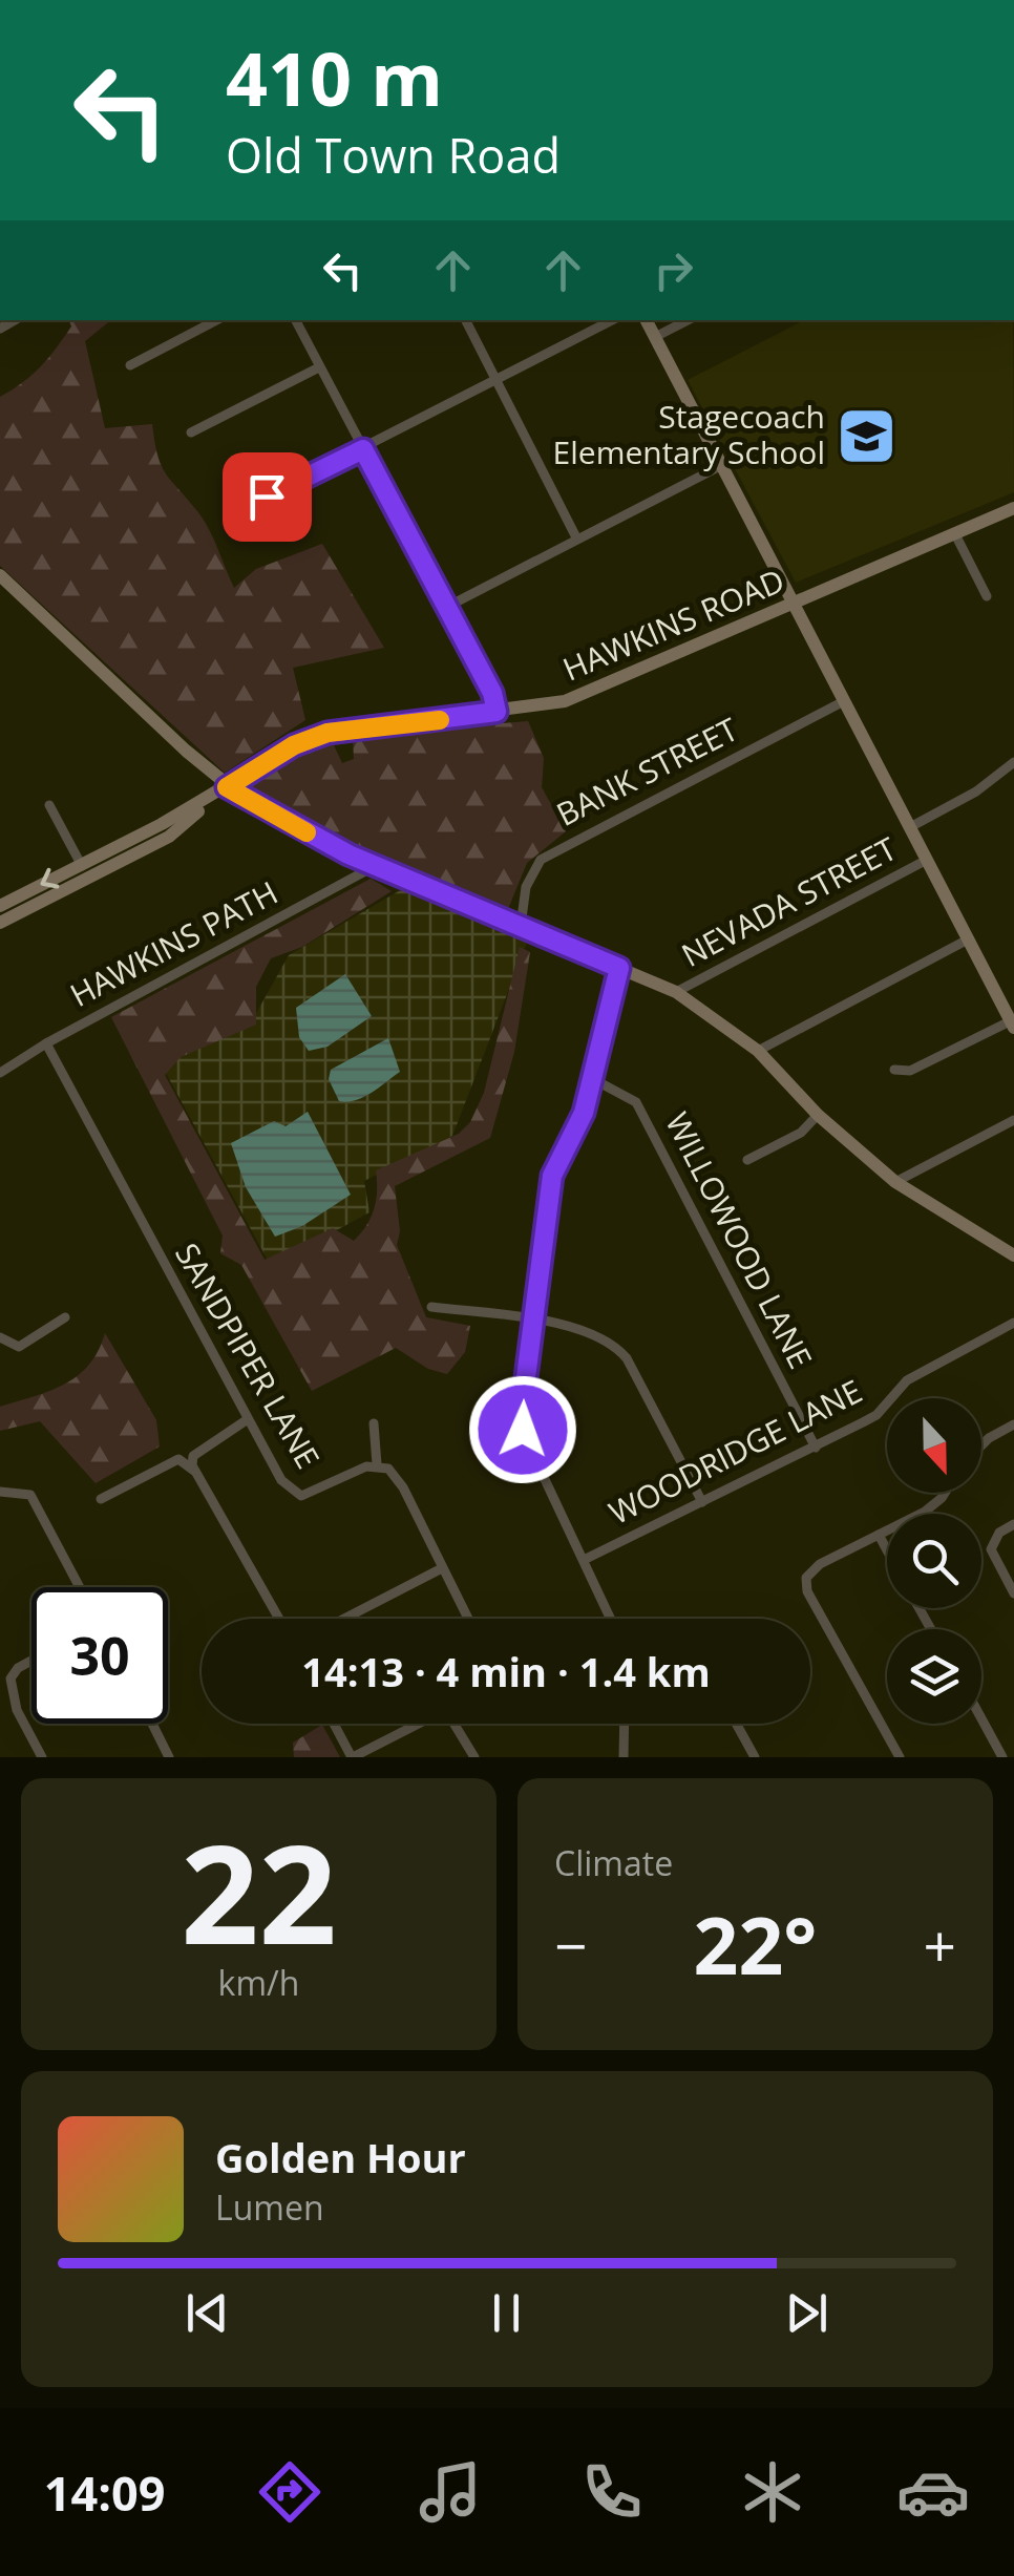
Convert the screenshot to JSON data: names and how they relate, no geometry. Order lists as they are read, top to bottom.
{
  "streets": {
    "street": [
      "HAWKINS ROAD",
      "BANK STREET",
      "NEVADA STREET",
      "HAWKINS PATH",
      "WILLOWOOD LANE",
      "SANDPIPER LANE",
      "WOODRIDGE LANE"
    ]
  },
  "crossings": [
    ["HAWKINS PATH", "SANDPIPER LANE"],
    ["WILLOWOOD LANE", "WOODRIDGE LANE"]
  ],
  "places": {
    "school or university": ["Stagecoach Elementary School"]
  },
  "north": "bottom",
  "page": {
    "turn": ["410 m", "Old Town Road"],
    "limit": "30",
    "trip": "14:13 · 4 min · 1.4 km",
    "tile": [
      ["22", "km/h"],
      "Climate"
    ],
    "heat": ["−", "22°", "+"],
    "song": ["Golden Hour", "Lumen"],
    "tabs": "14:09"
  }
}
